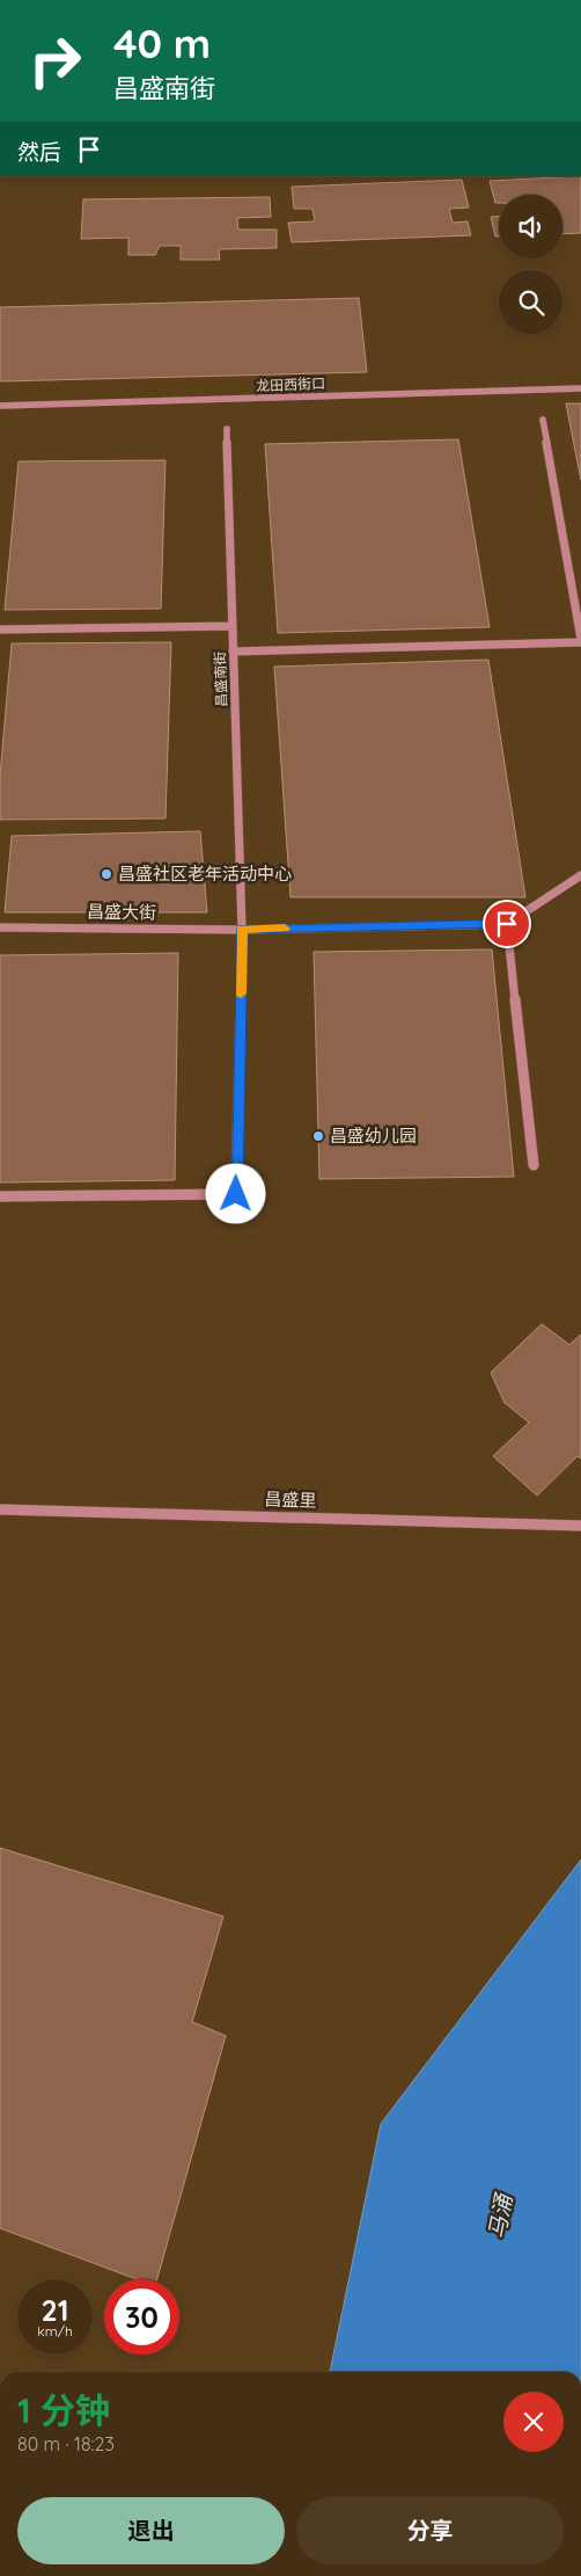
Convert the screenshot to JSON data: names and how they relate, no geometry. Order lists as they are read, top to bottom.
{
  "streets": {
    "street": [
      "龙田西街口",
      "昌盛南街",
      "昌盛大街",
      "昌盛里"
    ]
  },
  "crossings": [
    ["昌盛南街", "昌盛大街"]
  ],
  "water": ["马涌"],
  "places": ["昌盛社区老年活动中心", "昌盛幼儿园"],
  "page": {
    "turn": ["40 m", "昌盛南街"],
    "then": "然后",
    "speed": "21 km/h",
    "limit": "30",
    "heading": ["1 分钟", "80 m · 18:23"],
    "buttons": ["退出", "分享"]
  }
}
